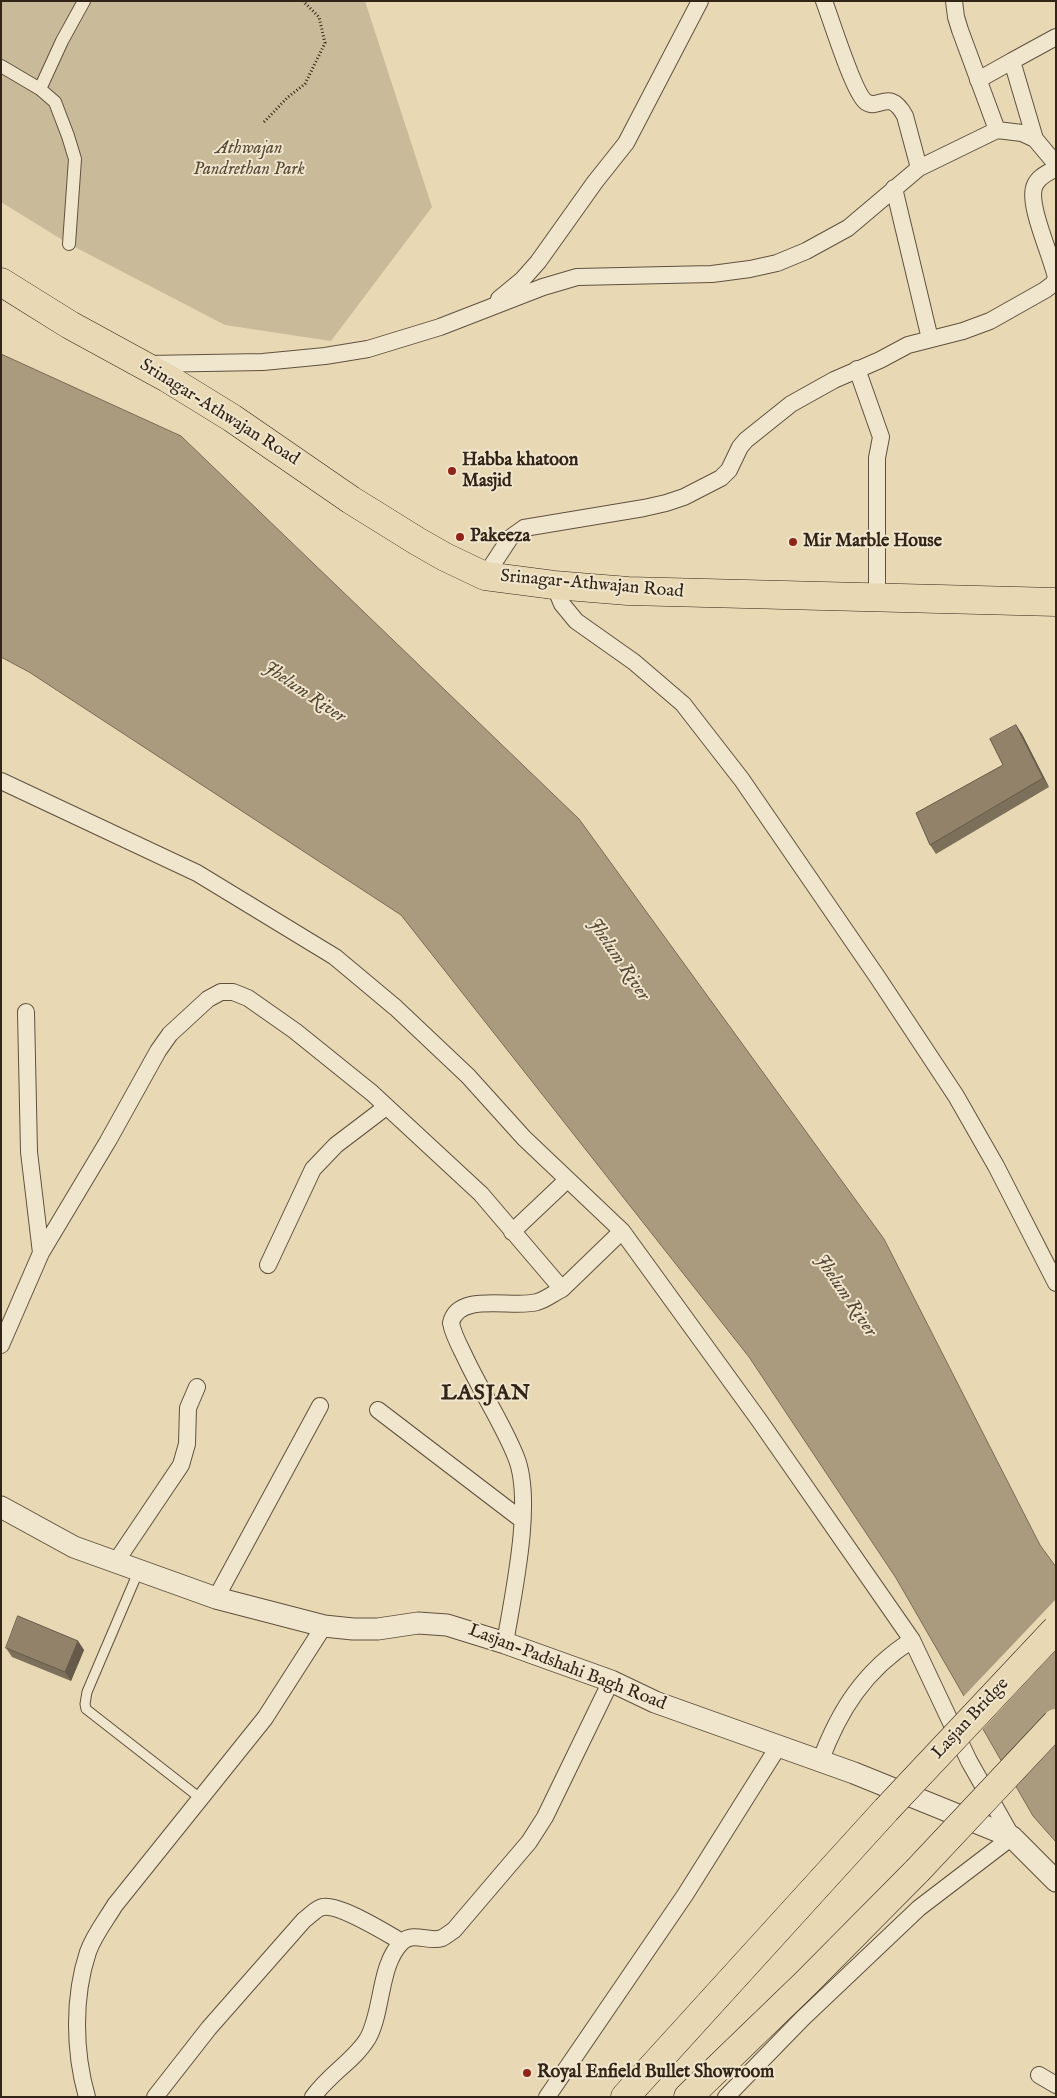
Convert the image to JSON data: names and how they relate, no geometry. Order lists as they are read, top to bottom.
{
  "streets": {
    "highway": ["Srinagar-Athwajan Road", "Lasjan Bridge"],
    "street": ["Lasjan-Padshahi Bagh Road"]
  },
  "districts": ["LASJAN"],
  "water": ["Jhelum River"],
  "parks": ["Athwajan Pandrethan Park"],
  "places": [
    "Habba khatoon Masjid",
    "Pakeeza",
    "Mir Marble House",
    "Royal Enfield Bullet Showroom"
  ]
}
